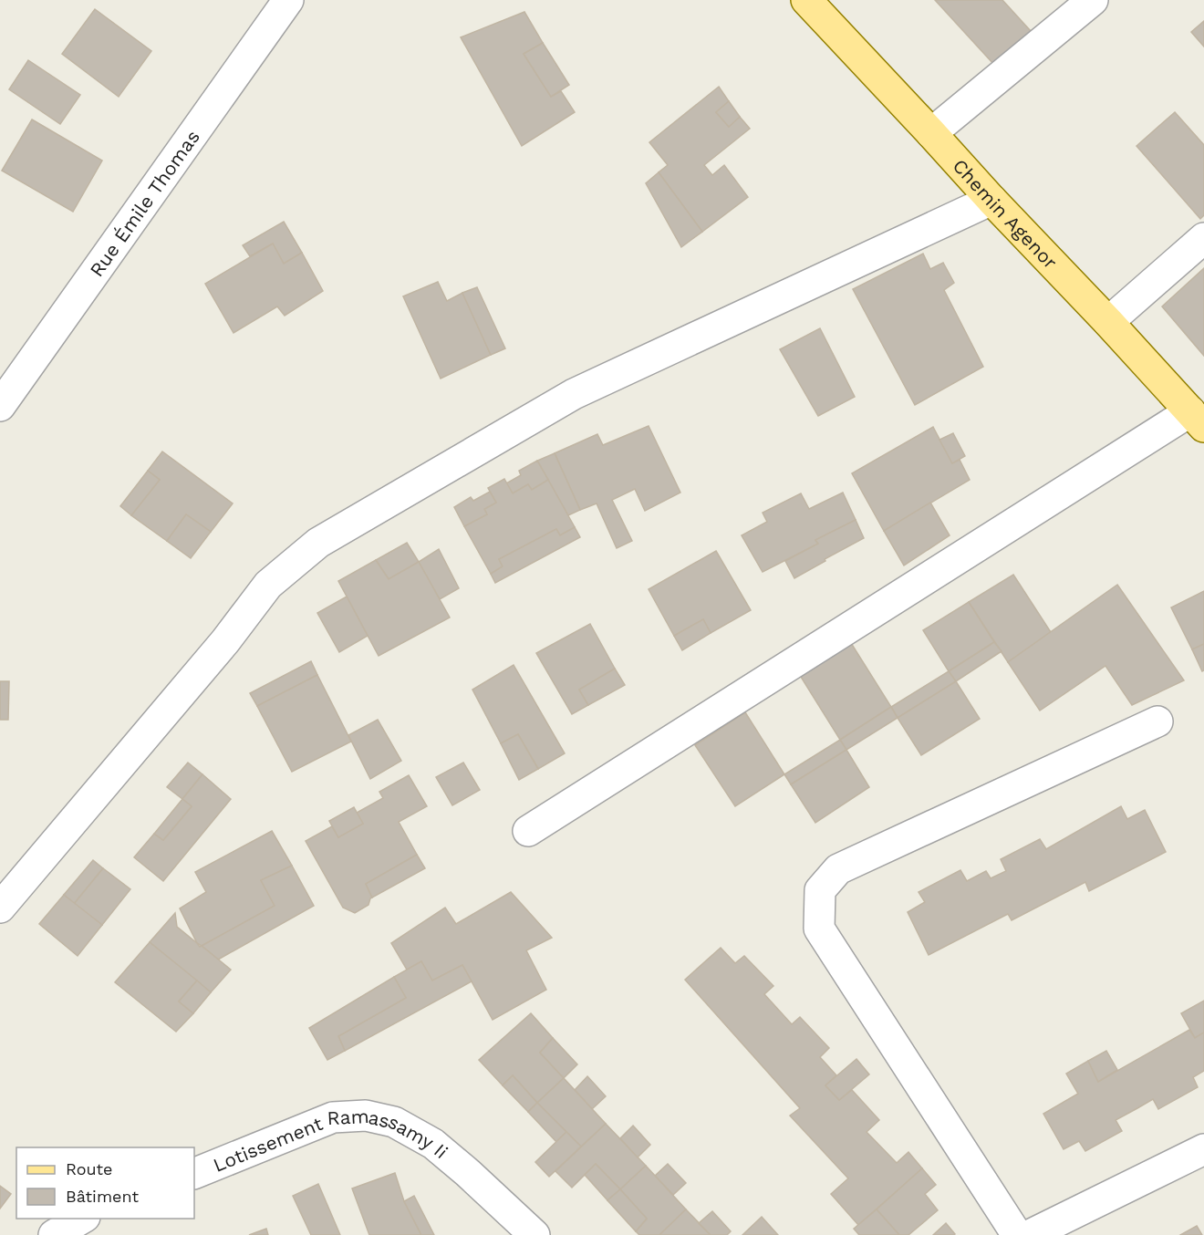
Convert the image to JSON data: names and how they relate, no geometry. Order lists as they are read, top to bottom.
{
  "streets": {
    "main road": ["Chemin Agenor"],
    "street": ["Rue Émile Thomas", "Lotissement Ramassamy Ii"]
  },
  "legend": ["Route", "Bâtiment"]
}
